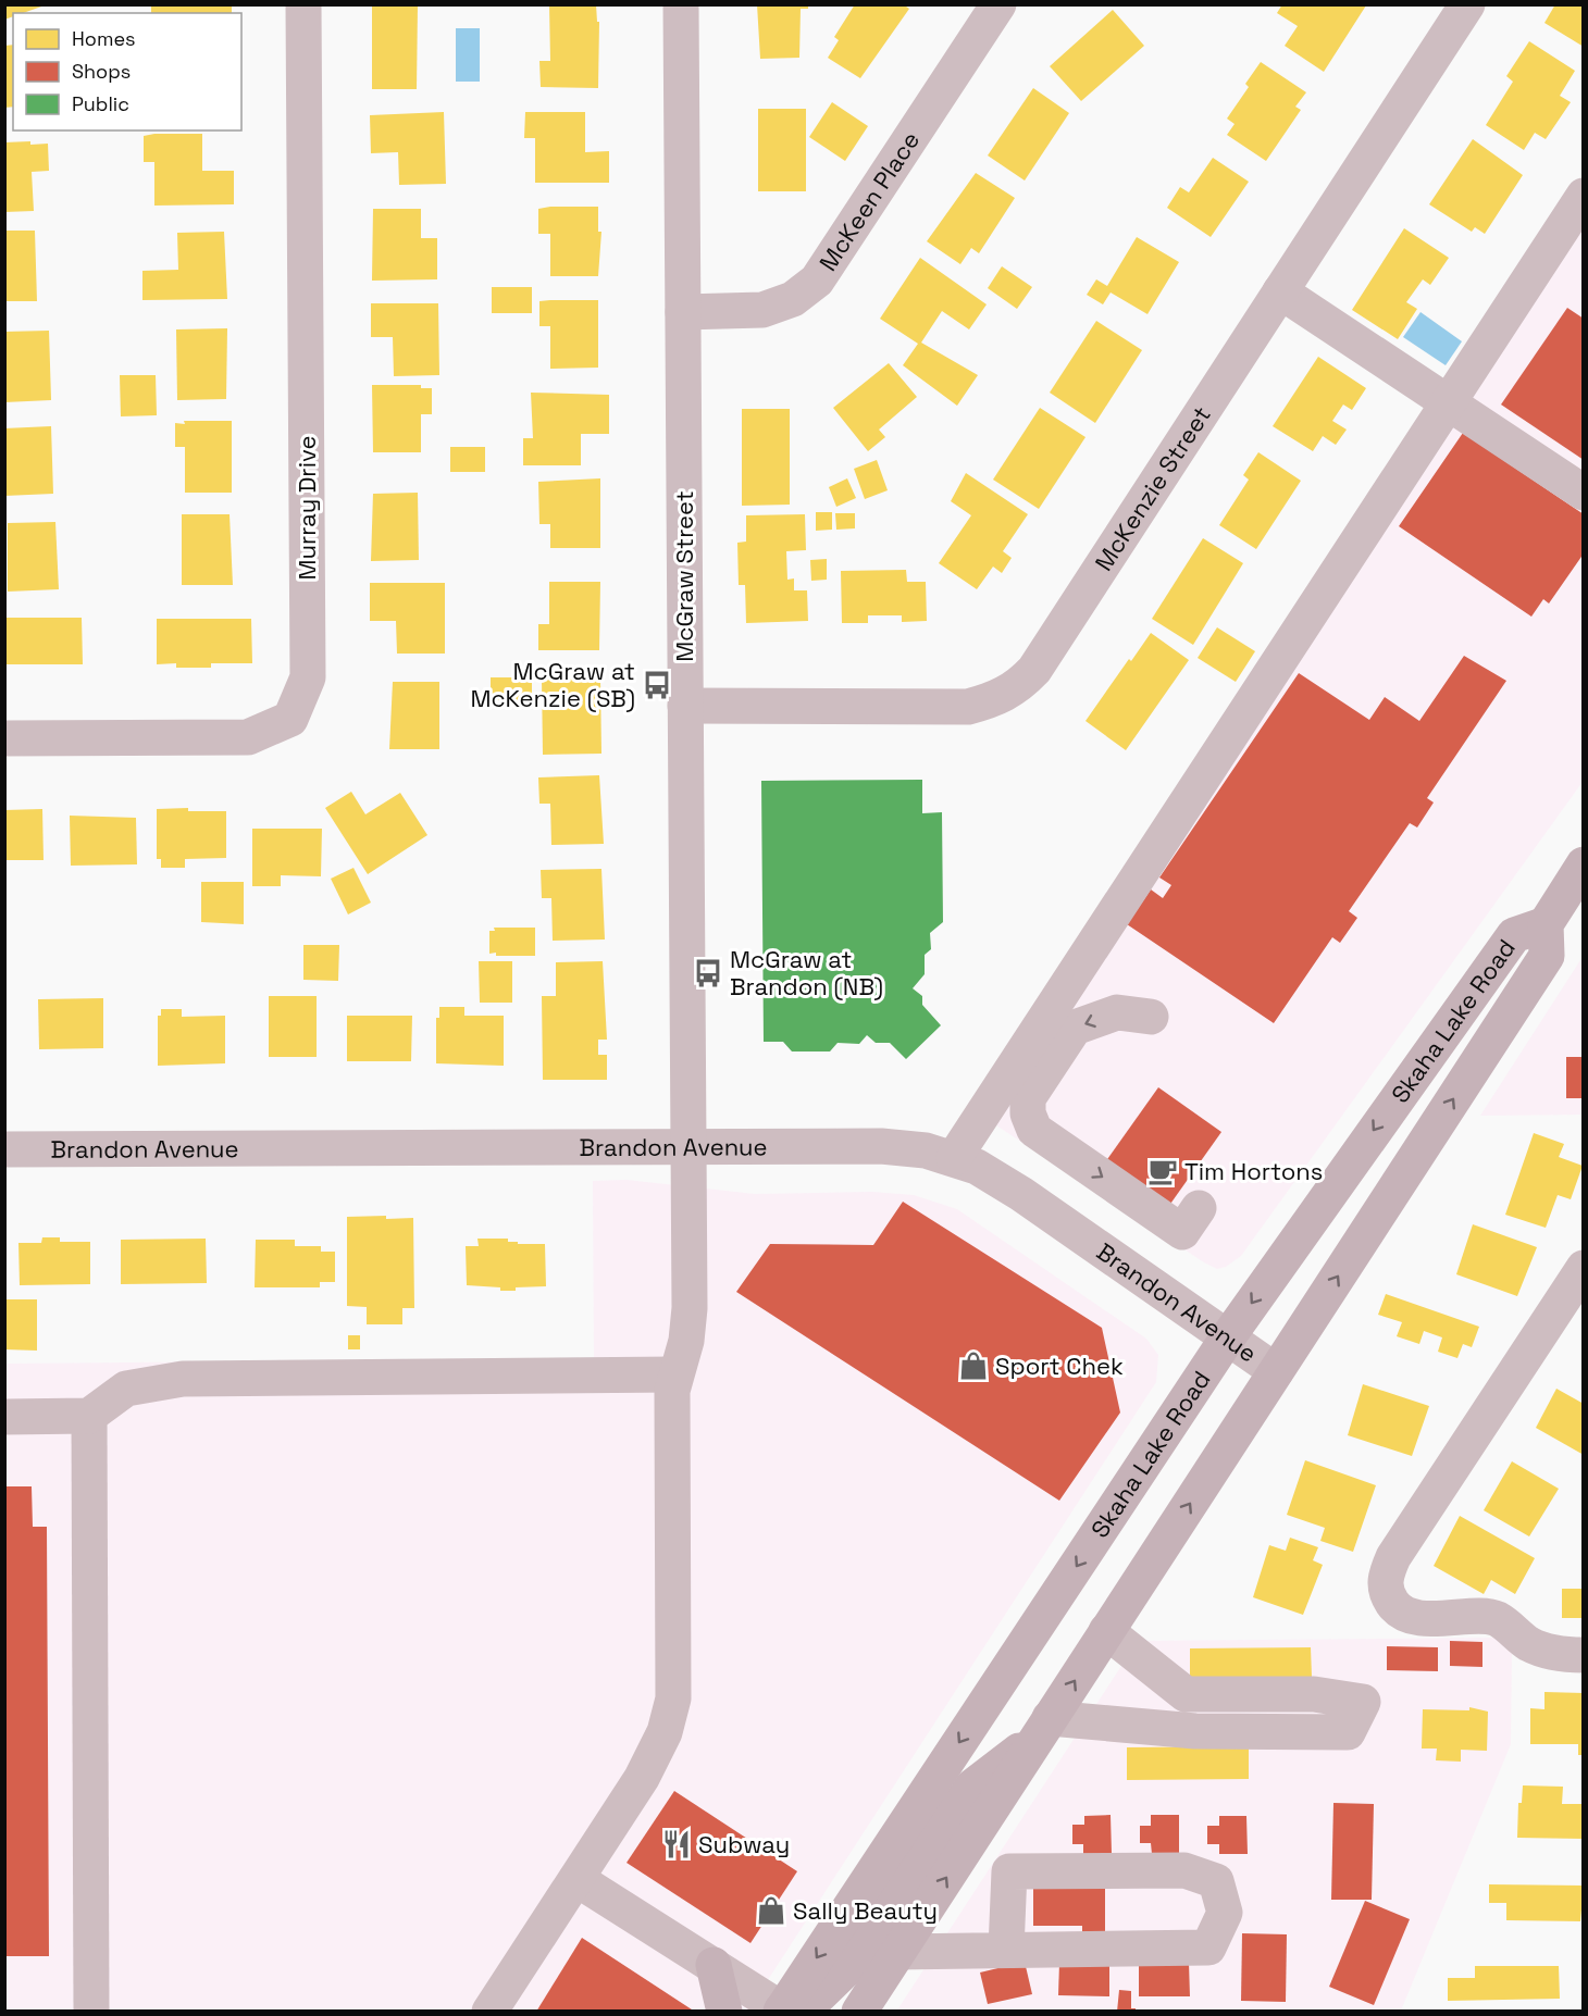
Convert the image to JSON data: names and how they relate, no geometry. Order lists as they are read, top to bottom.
{
  "streets": {
    "main road": ["Skaha Lake Road"],
    "street": [
      "McKeen Place",
      "McKenzie Street",
      "Murray Drive",
      "McGraw Street",
      "Brandon Avenue"
    ]
  },
  "crossings": [
    ["McKeen Place", "McGraw Street"],
    ["McKenzie Street", "McGraw Street"],
    ["McGraw Street", "Brandon Avenue"],
    ["Skaha Lake Road", "Brandon Avenue"]
  ],
  "places": {
    "bus stop": ["McGraw at McKenzie (SB)", "McGraw at Brandon (NB)"],
    "cafe": ["Tim Hortons"],
    "shop": ["Sport Chek", "Sally Beauty"],
    "restaurant": ["Subway"]
  },
  "legend": ["Homes", "Shops", "Public"]
}
